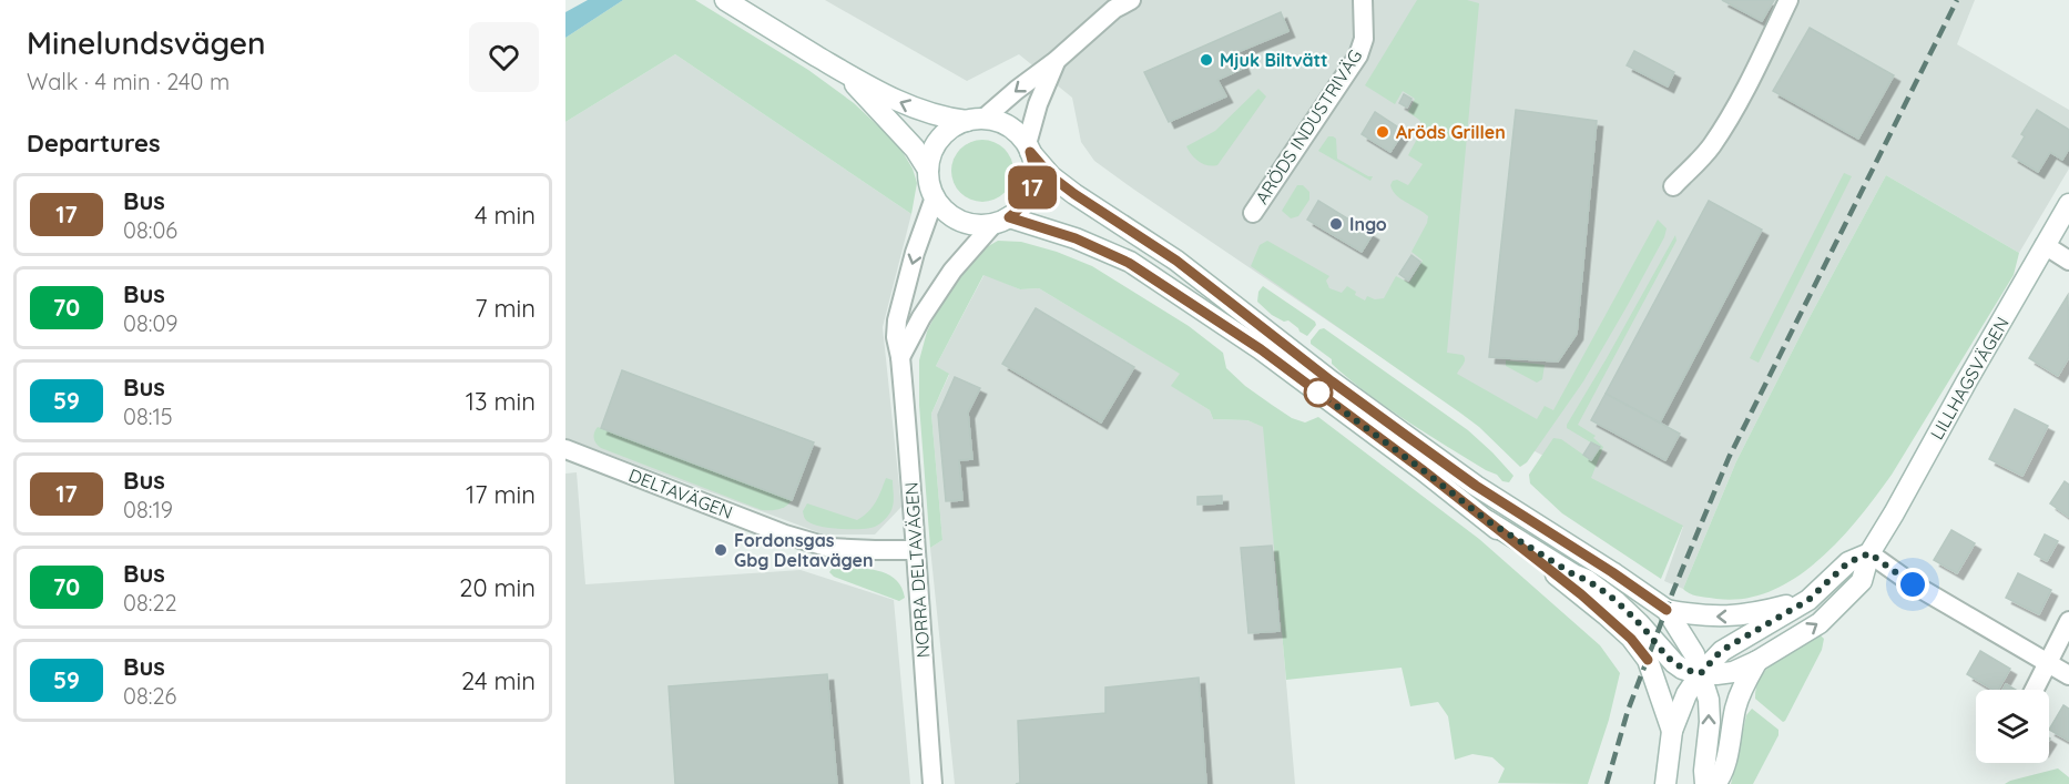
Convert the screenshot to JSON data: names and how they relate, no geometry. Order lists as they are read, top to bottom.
{
  "streets": {
    "main road": ["LILLHAGSVÄGEN"],
    "street": ["ARÖDS INDUSTRIVÄG", "DELTAVÄGEN", "NORRA DELTAVÄGEN"]
  },
  "crossings": [
    ["DELTAVÄGEN", "NORRA DELTAVÄGEN"]
  ],
  "places": [
    "Mjuk Biltvätt",
    "Aröds Grillen",
    "Ingo",
    "Fordonsgas Gbg Deltavägen"
  ],
  "lines": ["bus line 17"],
  "page": {
    "heading": [
      ["Minelundsvägen", "Walk · 4 min · 240 m"],
      "Departures"
    ],
    "on_map": "17",
    "list": [
      {
        "mark": "17",
        "name": "Bus",
        "note": "08:06",
        "value": "4 min"
      },
      {
        "mark": "70",
        "name": "Bus",
        "note": "08:09",
        "value": "7 min"
      },
      {
        "mark": "59",
        "name": "Bus",
        "note": "08:15",
        "value": "13 min"
      },
      {
        "mark": "17",
        "name": "Bus",
        "note": "08:19",
        "value": "17 min"
      },
      {
        "mark": "70",
        "name": "Bus",
        "note": "08:22",
        "value": "20 min"
      },
      {
        "mark": "59",
        "name": "Bus",
        "note": "08:26",
        "value": "24 min"
      }
    ]
  }
}
